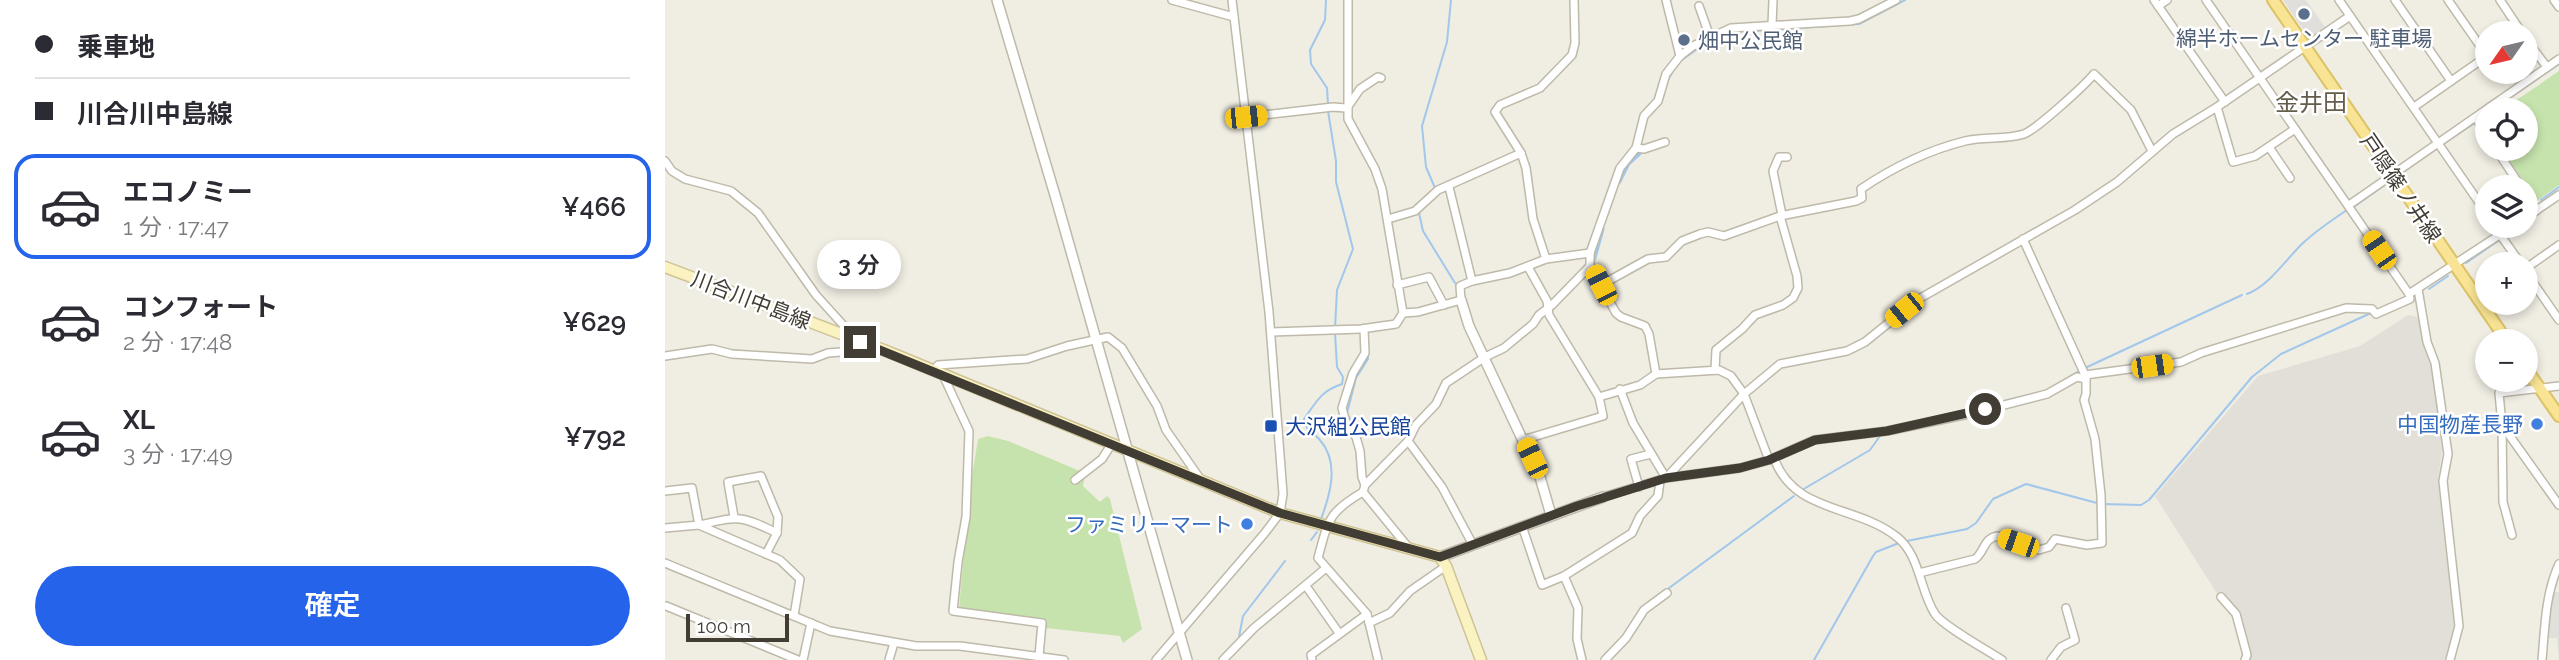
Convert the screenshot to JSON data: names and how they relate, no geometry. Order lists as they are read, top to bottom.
{
  "streets": {
    "main road": ["戸隠篠ノ井線", "川合川中島線"]
  },
  "districts": ["金井田"],
  "places": {
    "other": [
      "綿半ホームセンター 駐車場",
      "畑中公民館",
      "中国物産長野",
      "ファミリーマート"
    ],
    "transit": ["大沢組公民館"]
  },
  "scale_bar": "100 m",
  "north": "bottom left",
  "page": {
    "banner": ["乗車地", "川合川中島線"],
    "map_buttons": ["+", "−"],
    "list": [
      {
        "name": "エコノミー",
        "note": "1 分 · 17:47",
        "value": "¥466"
      },
      {
        "name": "コンフォート",
        "note": "2 分 · 17:48",
        "value": "¥629"
      },
      {
        "name": "XL",
        "note": "3 分 · 17:49",
        "value": "¥792"
      }
    ],
    "bubble": "3 分",
    "buttons": "確定",
    "scale": "100 m"
  }
}
